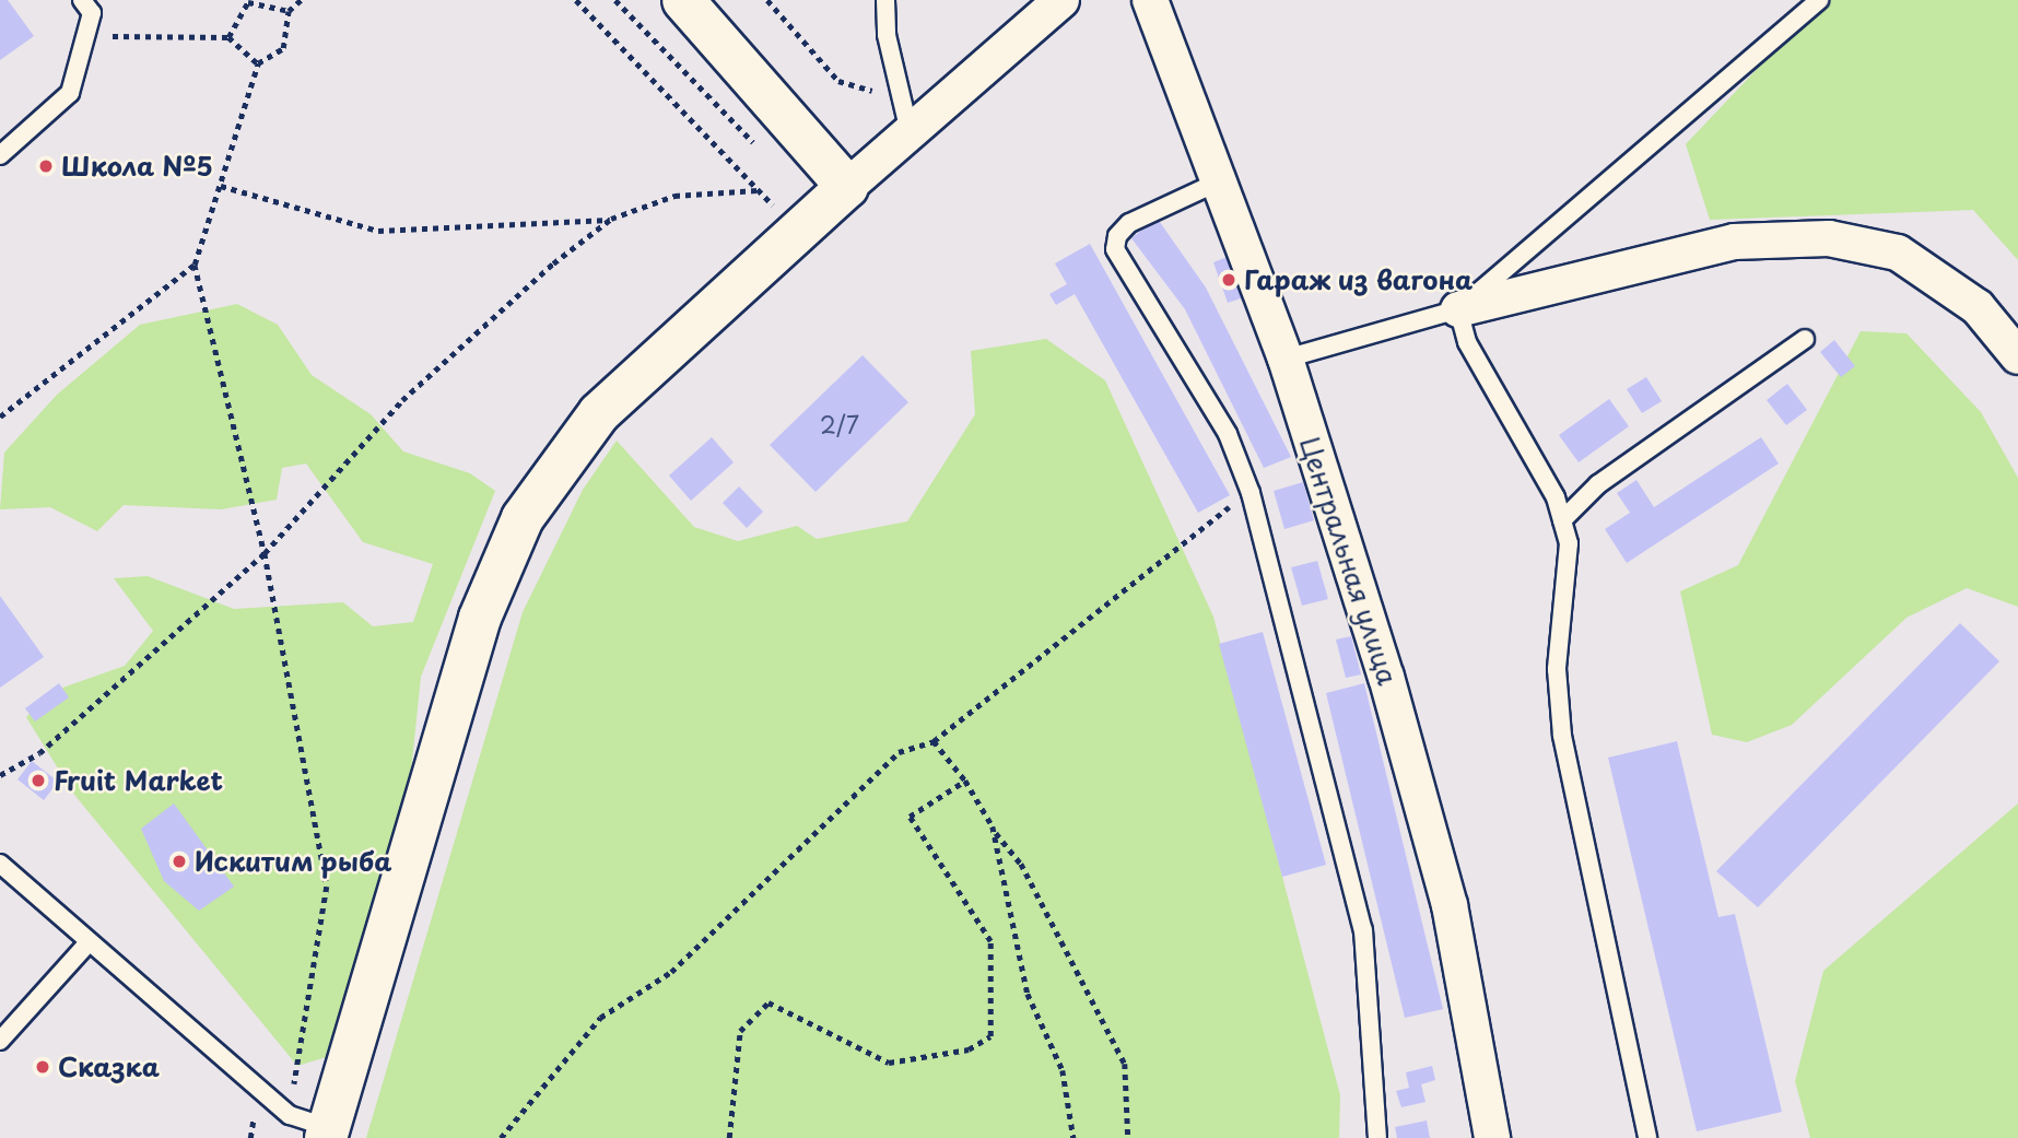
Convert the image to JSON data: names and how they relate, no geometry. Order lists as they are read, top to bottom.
{
  "streets": {
    "street": ["Центральная улица"]
  },
  "places": [
    "Школа №5",
    "Гараж из вагона",
    "Fruit Market",
    "Искитим рыба",
    "Сказка"
  ],
  "house_numbers": ["2/7"]
}
